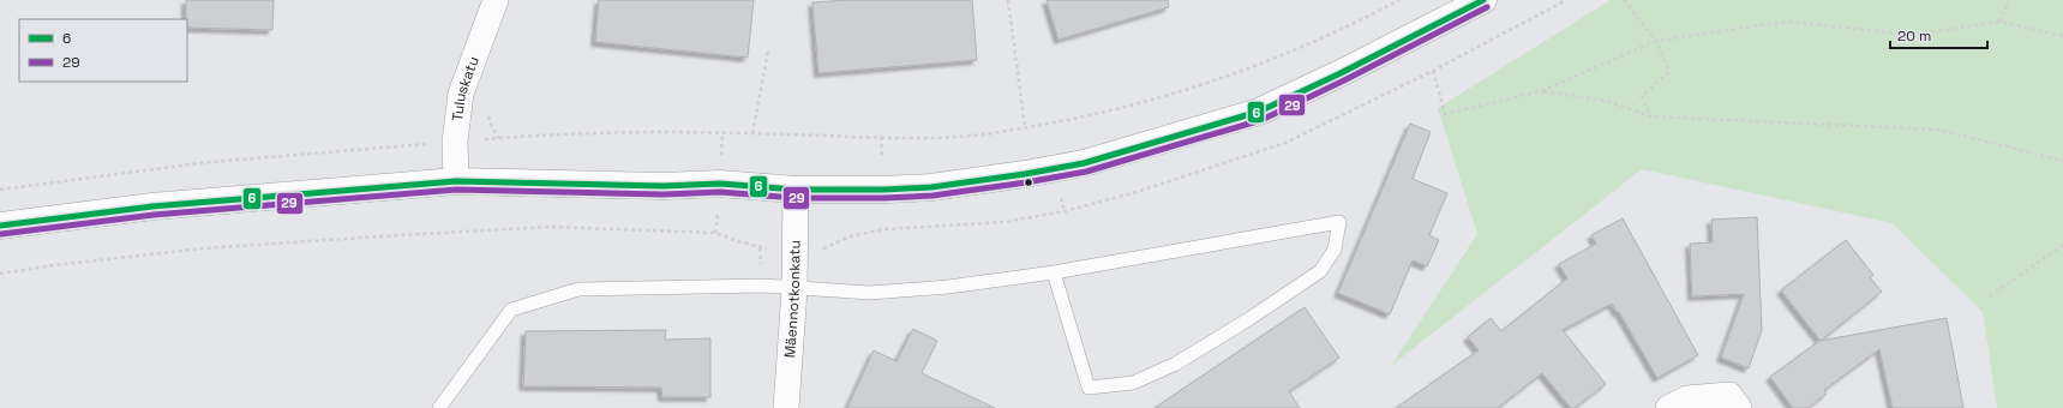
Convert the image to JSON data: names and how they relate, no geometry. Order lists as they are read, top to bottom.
{
  "streets": {
    "street": ["Tuluskatu", "Mäennotkonkatu"]
  },
  "lines": ["transit line 6", "transit line 29"],
  "legend": ["6", "29"],
  "scale_bar": "20 m"
}
